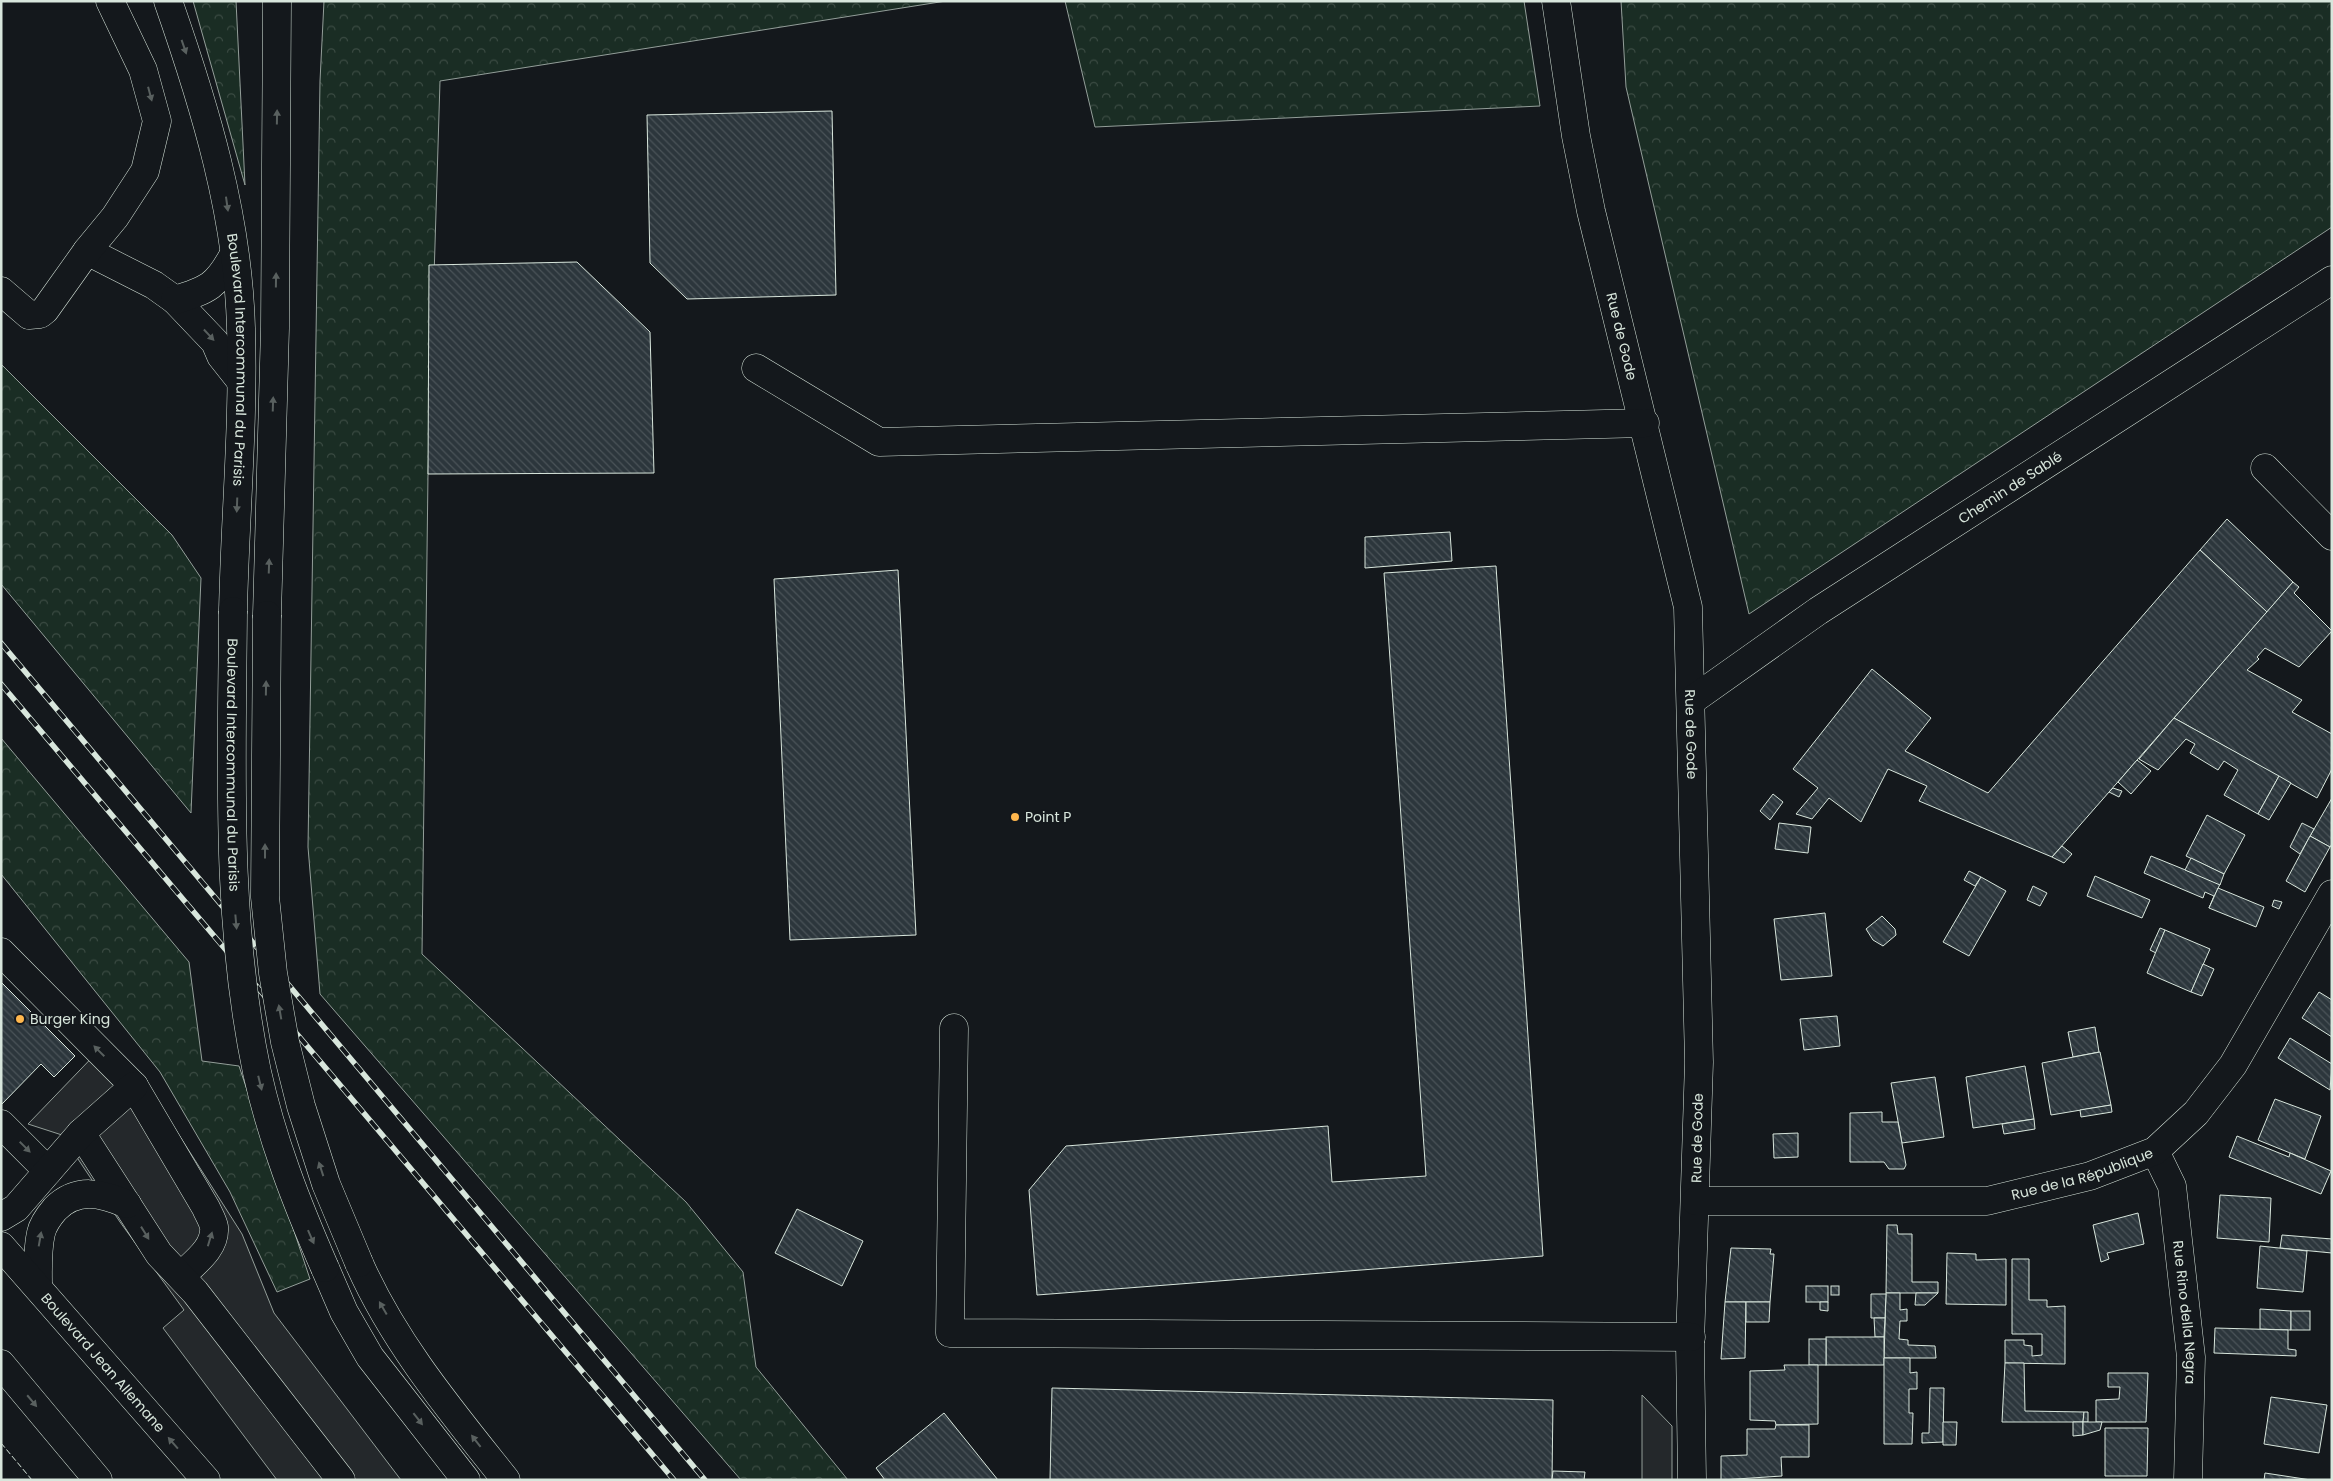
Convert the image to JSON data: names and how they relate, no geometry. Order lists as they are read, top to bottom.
{
  "streets": {
    "main road": [
      "Rue de Gode",
      "Boulevard Intercommunal du Parisis",
      "Chemin de Sablé",
      "Rue de la République",
      "Rue Rino della Negra",
      "Boulevard Jean Allemane"
    ]
  },
  "crossings": [
    ["Rue de Gode", "Chemin de Sablé"],
    ["Rue de Gode", "Rue de la République"],
    ["Rue de la République", "Rue Rino della Negra"]
  ],
  "places": ["Point P", "Burger King"]
}
